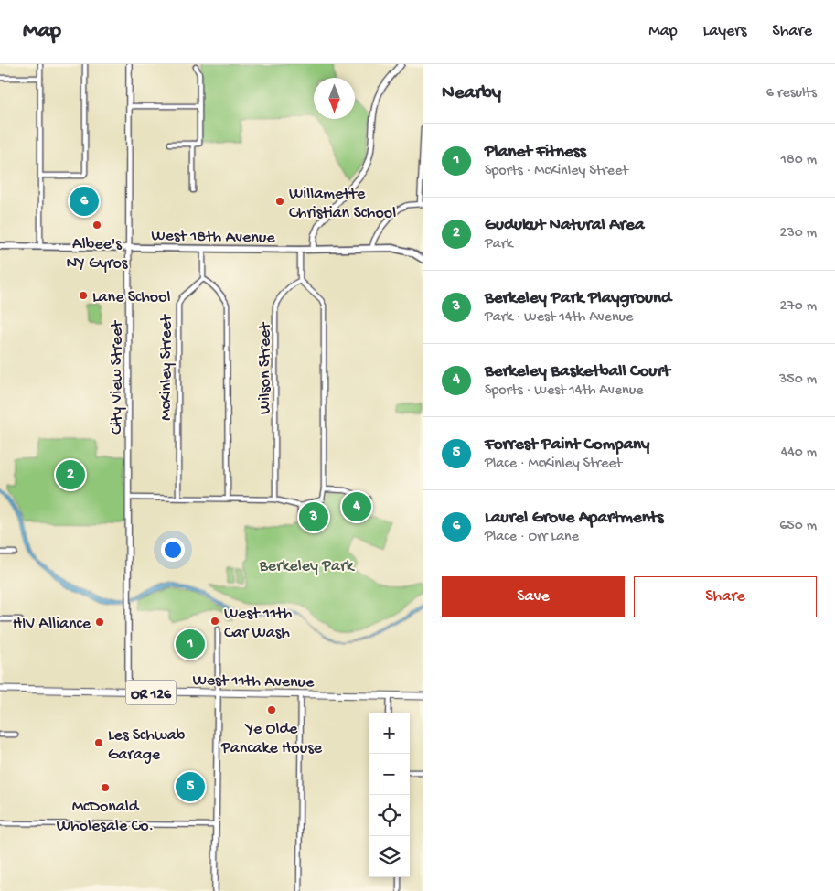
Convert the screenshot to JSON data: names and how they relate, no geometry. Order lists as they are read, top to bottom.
{
  "streets": {
    "main road": ["West 18th Avenue", "West 11th Avenue", "OR 126"],
    "street": ["McKinley Street", "Wilson Street", "City View Street"]
  },
  "crossings": [
    ["West 18th Avenue", "City View Street"],
    ["City View Street", "West 11th Avenue"]
  ],
  "parks": ["Berkeley Park"],
  "places": [
    "Willamette Christian School",
    "Albee's NY Gyros",
    "Lane School",
    "West 11th Car Wash",
    "HIV Alliance",
    "Ye Olde Pancake House",
    "Les Schwab Garage",
    "McDonald Wholesale Co."
  ],
  "north": "bottom",
  "page": {
    "header": "Map",
    "nav": ["Map", "Layers", "Share"],
    "heading": ["Nearby", "6 results"],
    "list": [
      {
        "mark": "1",
        "name": "Planet Fitness",
        "note": "Sports · McKinley Street",
        "value": "180 m"
      },
      {
        "mark": "2",
        "name": "Gudukut Natural Area",
        "note": "Park",
        "value": "230 m"
      },
      {
        "mark": "3",
        "name": "Berkeley Park Playground",
        "note": "Park · West 14th Avenue",
        "value": "270 m"
      },
      {
        "mark": "4",
        "name": "Berkeley Basketball Court",
        "note": "Sports · West 14th Avenue",
        "value": "350 m"
      },
      {
        "mark": "5",
        "name": "Forrest Paint Company",
        "note": "Place · McKinley Street",
        "value": "440 m"
      },
      {
        "mark": "6",
        "name": "Laurel Grove Apartments",
        "note": "Place · Orr Lane",
        "value": "650 m"
      }
    ],
    "pins": [
      "6",
      "2",
      "4",
      "3",
      "1",
      "5"
    ],
    "buttons": ["Save", "Share"],
    "map_buttons": ["+", "−"]
  }
}
